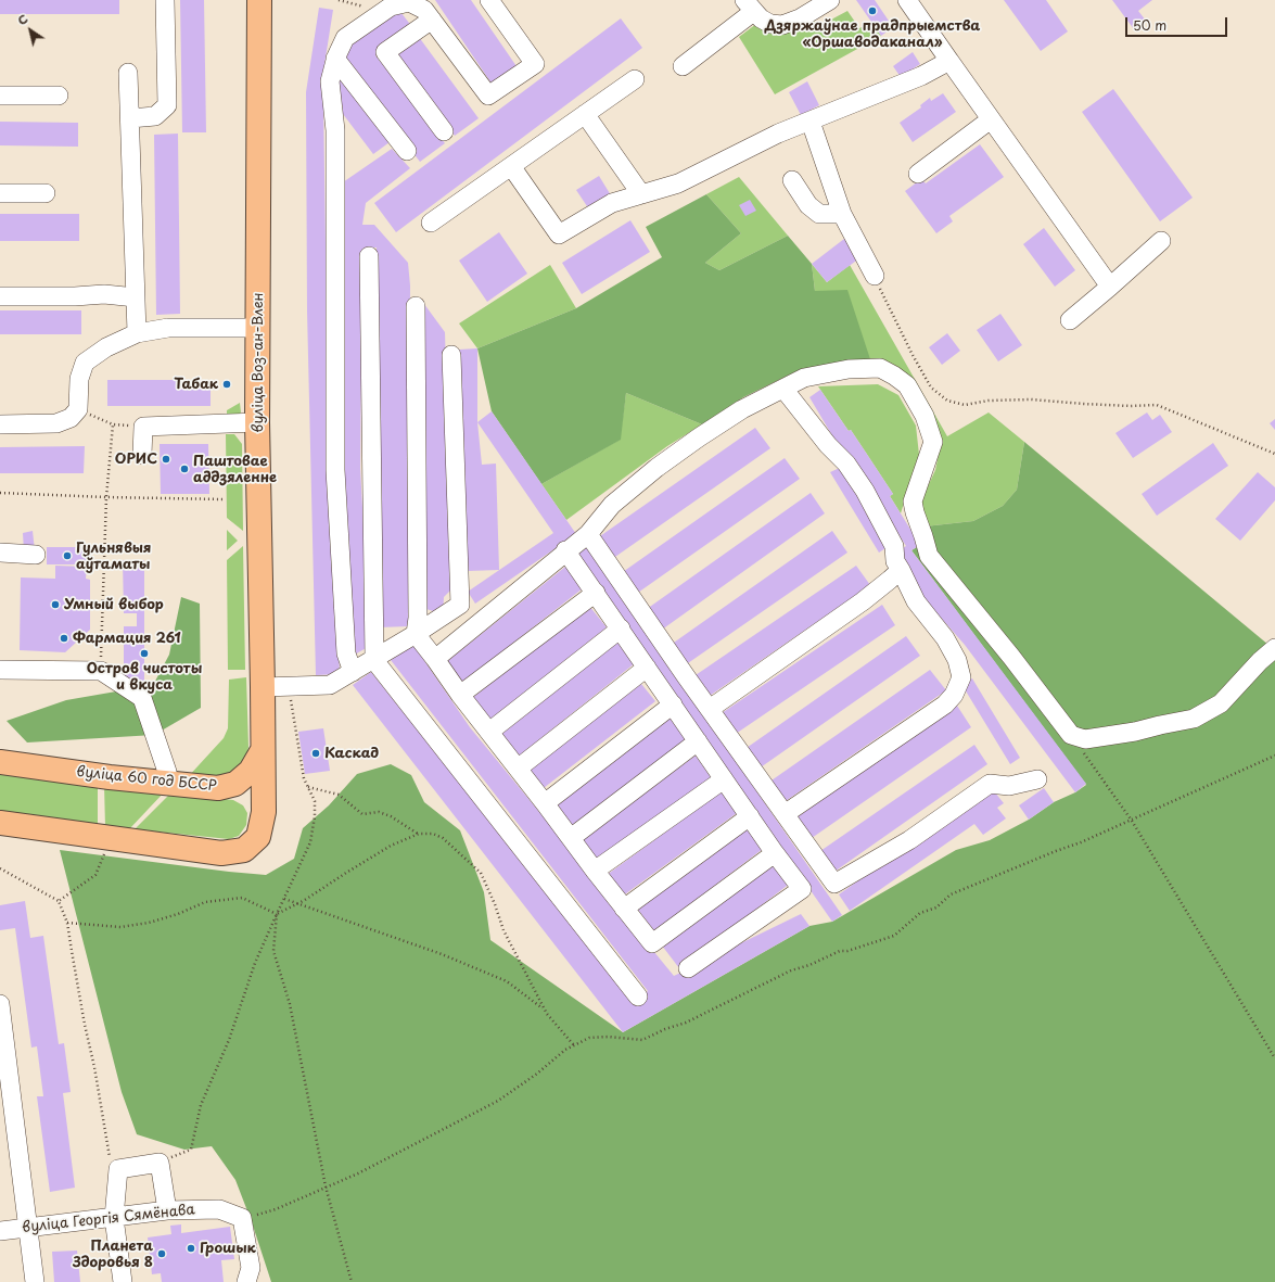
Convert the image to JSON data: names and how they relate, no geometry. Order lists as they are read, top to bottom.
{
  "streets": {
    "main road": ["вуліца Воз-ан-Влен", "вуліца 60 год БССР"],
    "street": ["вуліца Георгія Сямёнава"]
  },
  "crossings": [
    ["вуліца Воз-ан-Влен", "вуліца 60 год БССР"]
  ],
  "places": [
    "Дзяржаўнае прадпрыемства «Оршаводаканал»",
    "Табак",
    "ОРИС",
    "Паштовае аддзяленне",
    "Гульнявыя аўтаматы",
    "Умный выбор",
    "Фармация 261",
    "Остров чистоты и вкуса",
    "Каскад",
    "Грошык",
    "Планета Здоровья 8"
  ],
  "scale_bar": "50 m",
  "north": "top left"
}
